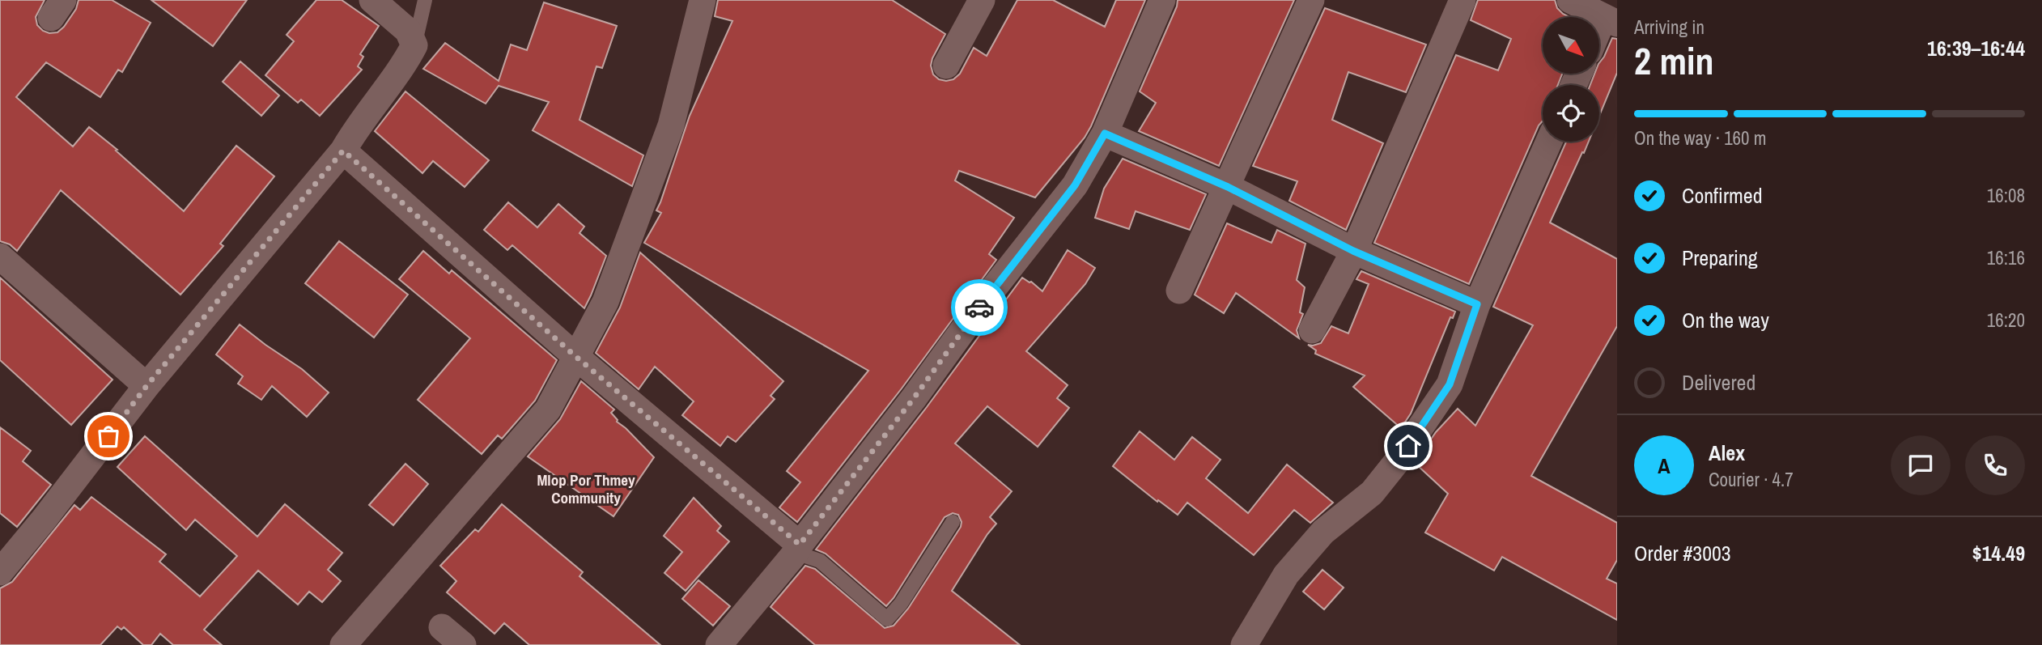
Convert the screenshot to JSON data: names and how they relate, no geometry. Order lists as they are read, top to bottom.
{
  "districts": ["Mlop Por Thmey Community"],
  "north": "bottom right",
  "page": {
    "heading": ["2 min", "Arriving in", "16:39–16:44"],
    "panel": [
      "Alex",
      "Courier · 4.7",
      "Order #3003",
      "$14.49"
    ],
    "bar": "On the way · 160 m",
    "list": [
      ["Confirmed", "16:08"],
      ["Preparing", "16:16"],
      ["On the way", "16:20"],
      "Delivered"
    ],
    "round": "A"
  }
}
